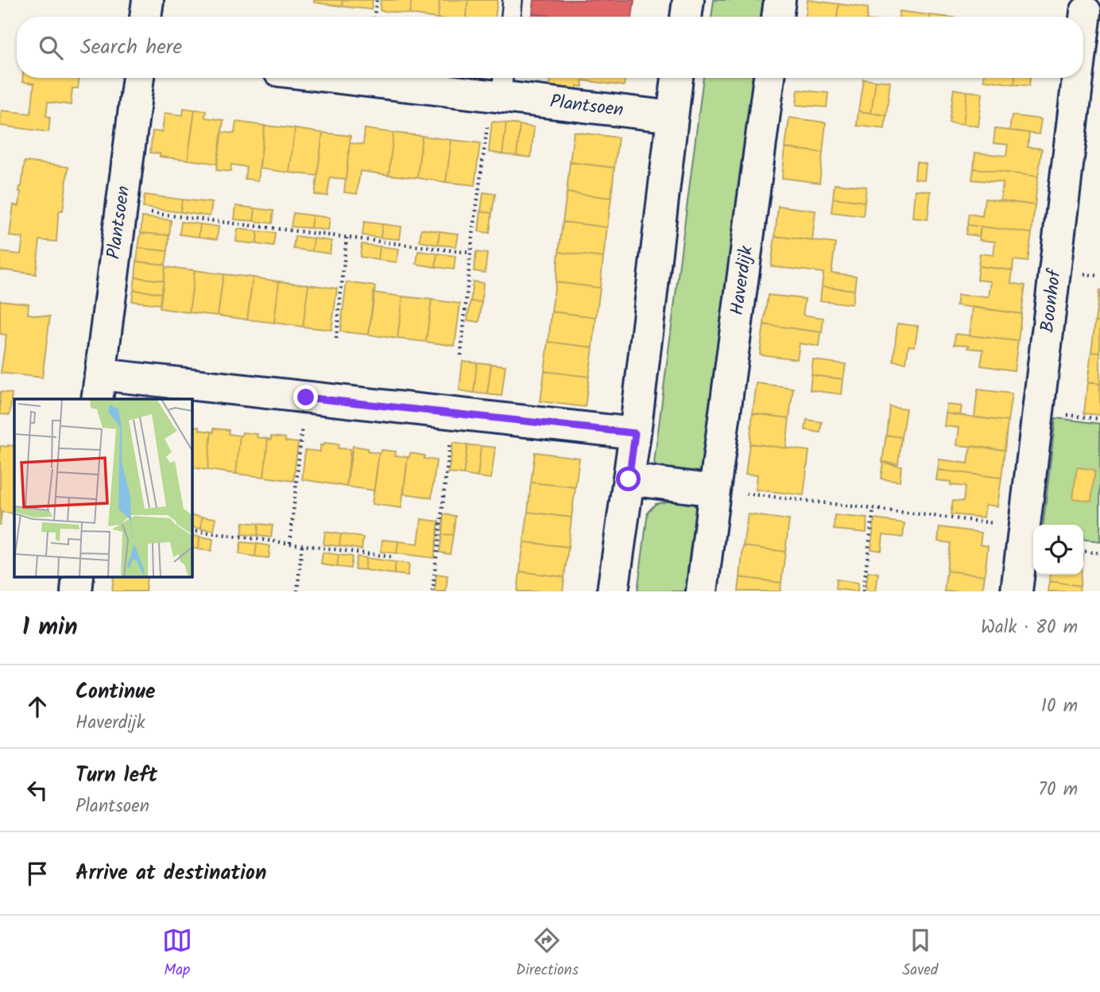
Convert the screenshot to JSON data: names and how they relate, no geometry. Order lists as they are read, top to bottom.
{
  "streets": {
    "street": ["Plantsoen", "Haverdijk", "Boonhof"]
  },
  "page": {
    "search": "Search here",
    "heading": ["1 min", "Walk · 80 m"],
    "list": [
      ["Continue", "Haverdijk", "10 m"],
      ["Turn left", "Plantsoen", "70 m"],
      "Arrive at destination"
    ],
    "nav": ["Map", "Directions", "Saved"]
  }
}
